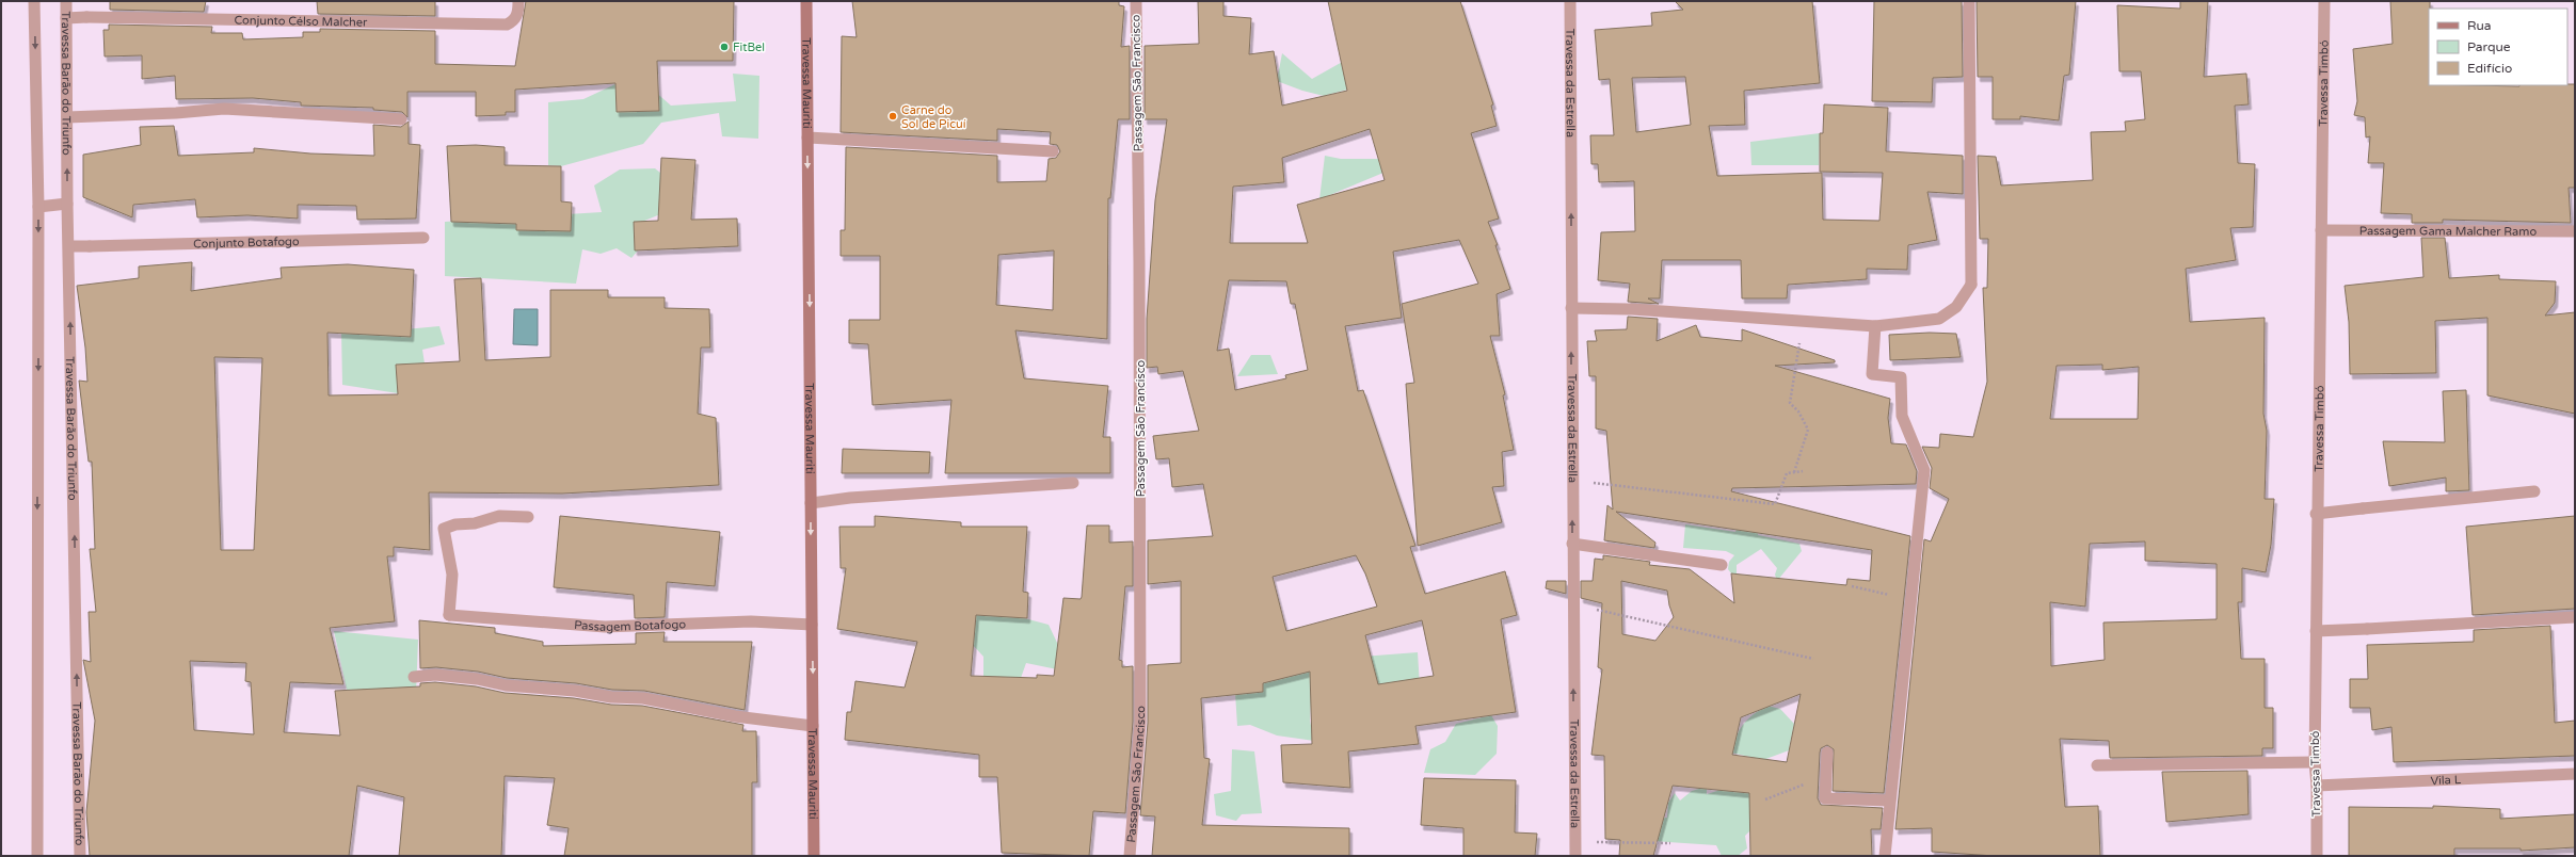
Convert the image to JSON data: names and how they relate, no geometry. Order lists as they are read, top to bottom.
{
  "streets": {
    "main road": ["Travessa Mauriti"],
    "street": [
      "Conjunto Célso Malcher",
      "Travessa Barão do Triunfo",
      "Passagem São Francisco",
      "Travessa da Estrella",
      "Travessa Timbó",
      "Passagem Gama Malcher Ramo",
      "Conjunto Botafogo",
      "Passagem Botafogo",
      "Vila L"
    ]
  },
  "crossings": [
    ["Conjunto Célso Malcher", "Travessa Barão do Triunfo"],
    ["Travessa Barão do Triunfo", "Conjunto Botafogo"],
    ["Travessa Mauriti", "Passagem Botafogo"],
    ["Travessa Timbó", "Passagem Gama Malcher Ramo"],
    ["Travessa Timbó", "Vila L"]
  ],
  "one_way": ["Travessa Mauriti", "Travessa da Estrella"],
  "places": ["FitBel", "Carne do Sol de Picuí"],
  "legend": ["Rua", "Parque", "Edifício"]
}
